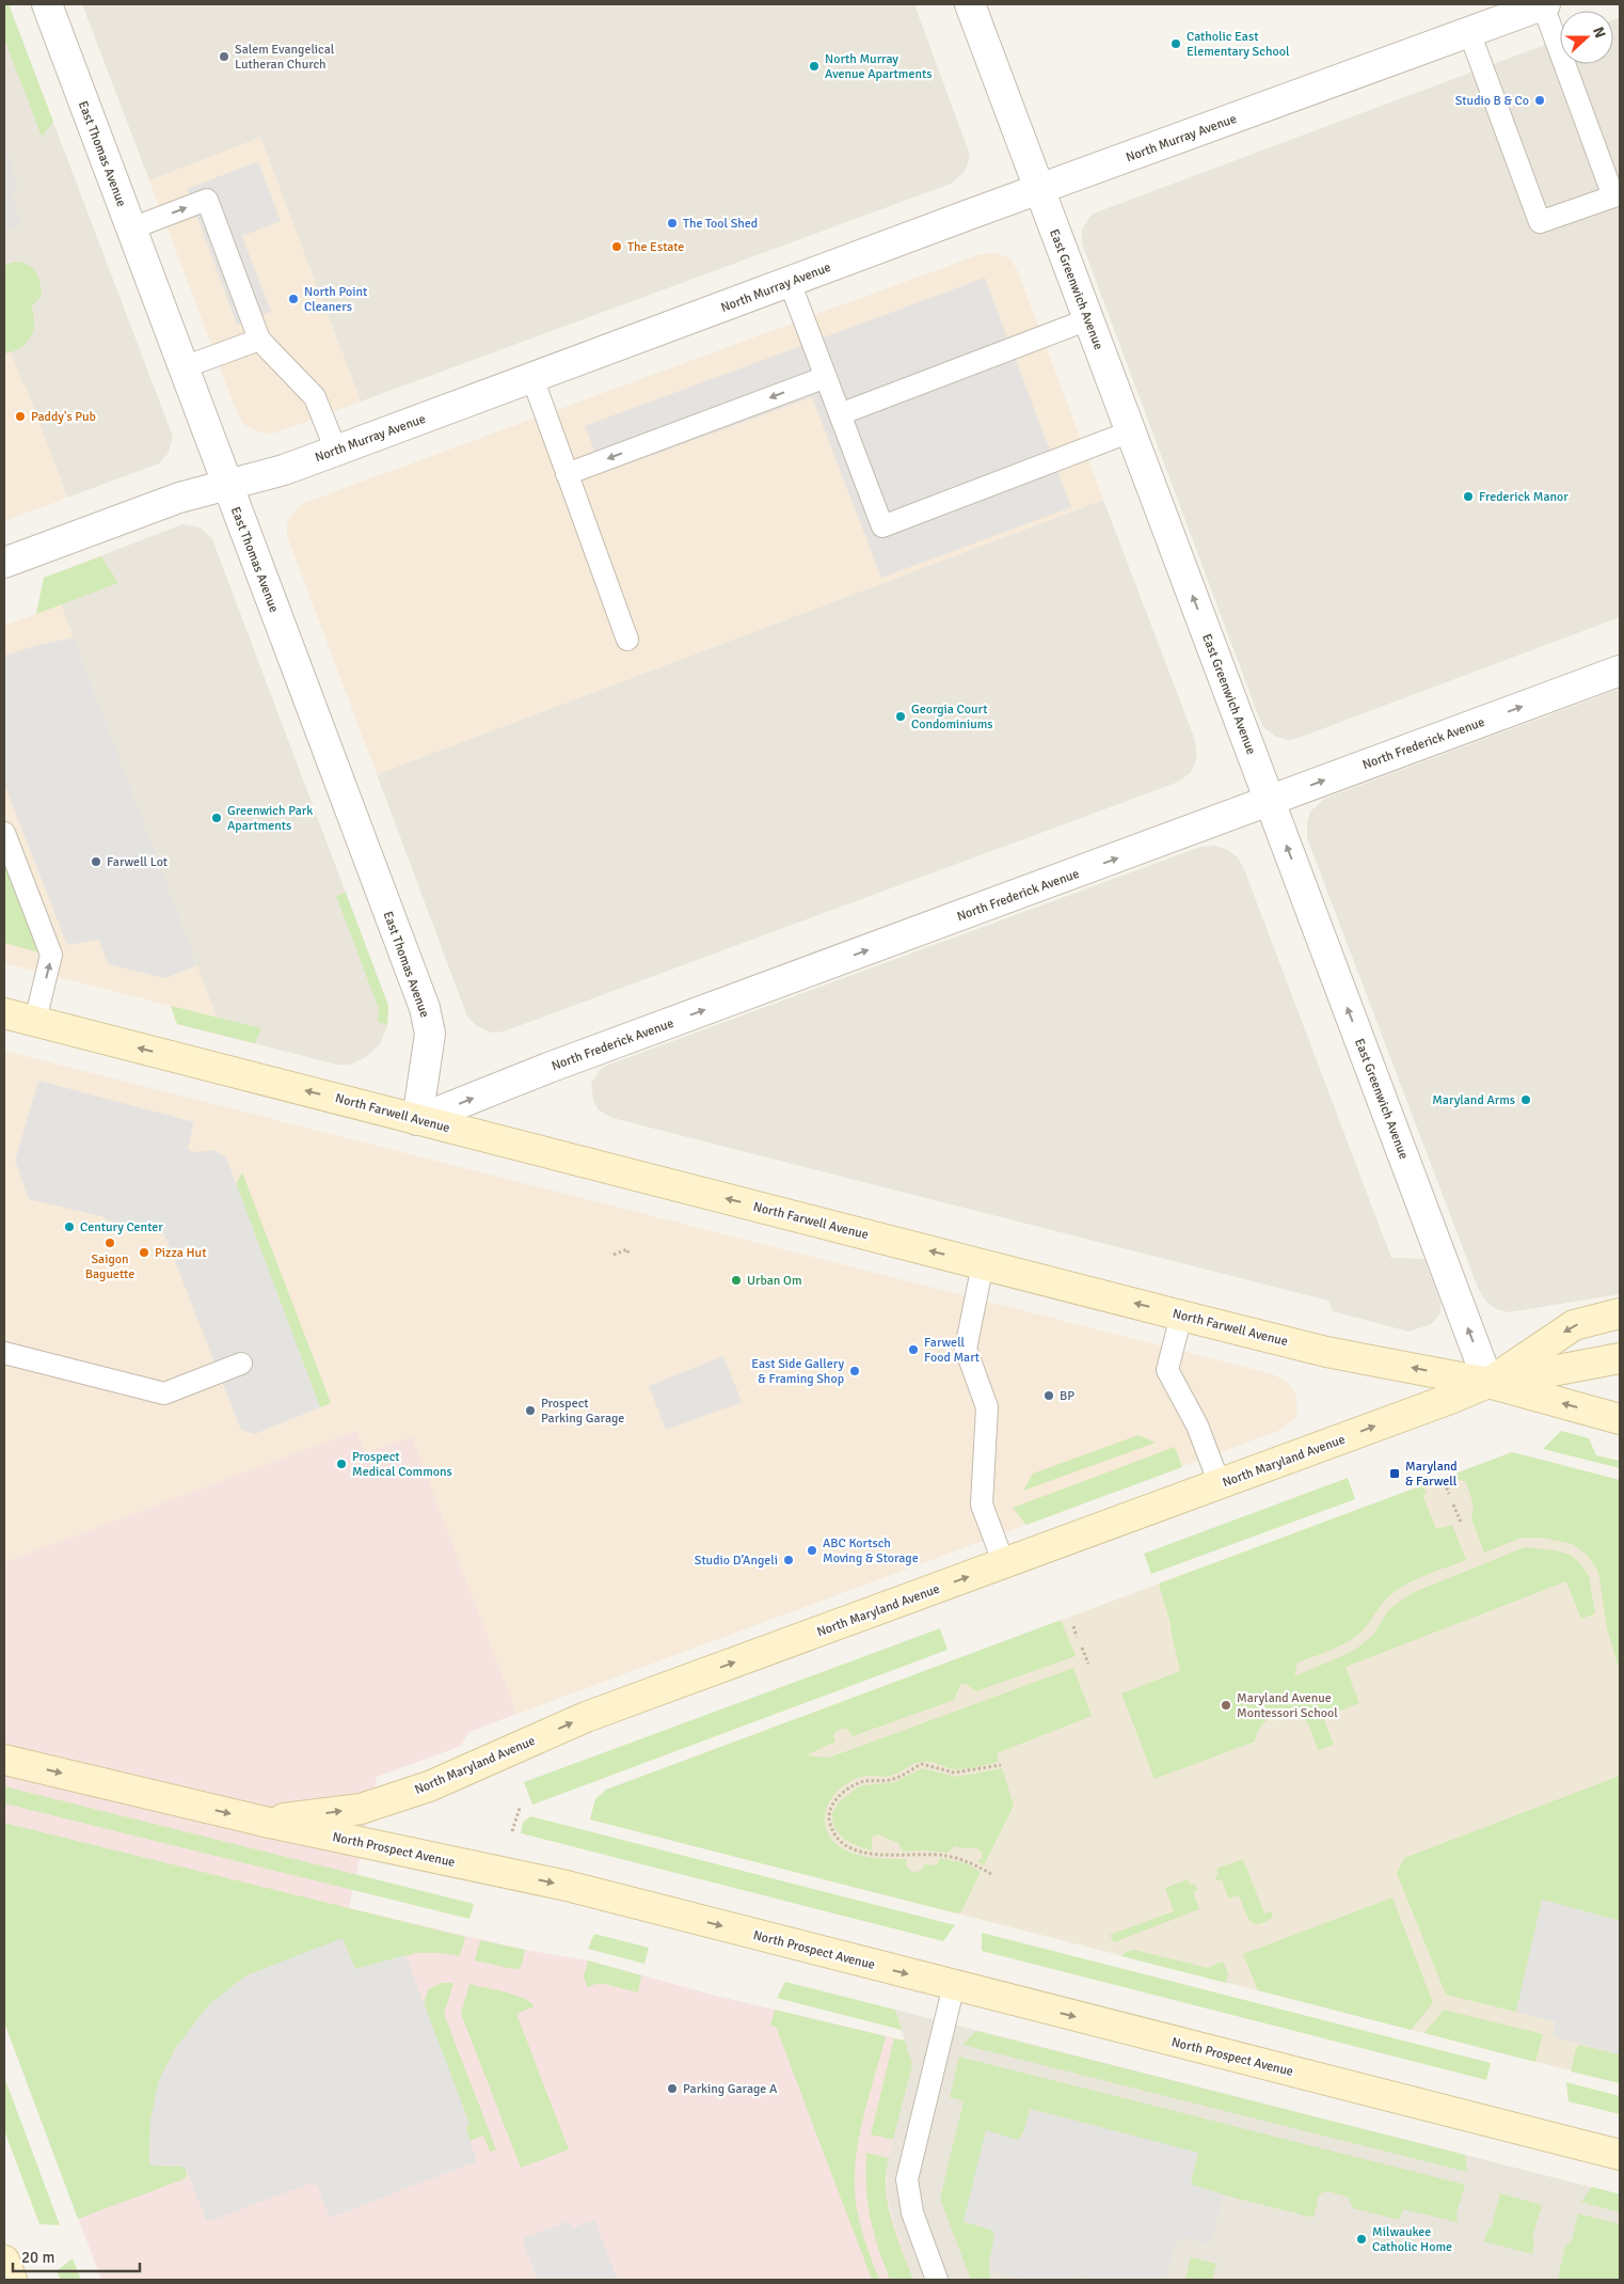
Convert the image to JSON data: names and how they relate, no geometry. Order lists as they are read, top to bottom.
{
  "streets": {
    "main road": ["North Farwell Avenue", "North Maryland Avenue", "North Prospect Avenue"],
    "street": [
      "North Murray Avenue",
      "East Thomas Avenue",
      "East Greenwich Avenue",
      "North Frederick Avenue"
    ]
  },
  "crossings": [
    ["North Murray Avenue", "East Thomas Avenue"],
    ["North Murray Avenue", "East Greenwich Avenue"],
    ["East Thomas Avenue", "North Frederick Avenue"],
    ["East Thomas Avenue", "North Farwell Avenue"],
    ["East Greenwich Avenue", "North Frederick Avenue"],
    ["East Greenwich Avenue", "North Farwell Avenue"],
    ["East Greenwich Avenue", "North Maryland Avenue"],
    ["North Frederick Avenue", "North Farwell Avenue"],
    ["North Farwell Avenue", "North Maryland Avenue"],
    ["North Maryland Avenue", "North Prospect Avenue"]
  ],
  "one_way": [
    "East Greenwich Avenue",
    "North Frederick Avenue",
    "North Farwell Avenue",
    "North Prospect Avenue"
  ],
  "places": {
    "other": [
      "Catholic East Elementary School",
      "Salem Evangelical Lutheran Church",
      "North Murray Avenue Apartments",
      "Studio B & Co",
      "The Tool Shed",
      "The Estate",
      "North Point Cleaners",
      "Paddy's Pub",
      "Frederick Manor",
      "Georgia Court Condominiums",
      "Greenwich Park Apartments",
      "Farwell Lot",
      "Maryland Arms",
      "Century Center",
      "Saigon Baguette",
      "Pizza Hut",
      "Urban Om",
      "Farwell Food Mart",
      "East Side Gallery & Framing Shop",
      "BP",
      "Prospect Parking Garage",
      "Prospect Medical Commons",
      "ABC Kortsch Moving & Storage",
      "Studio D’Angeli",
      "Maryland Avenue Montessori School",
      "Parking Garage A",
      "Milwaukee Catholic Home"
    ],
    "transit": ["Maryland & Farwell"]
  },
  "scale_bar": "20 m",
  "north": "right"
}
